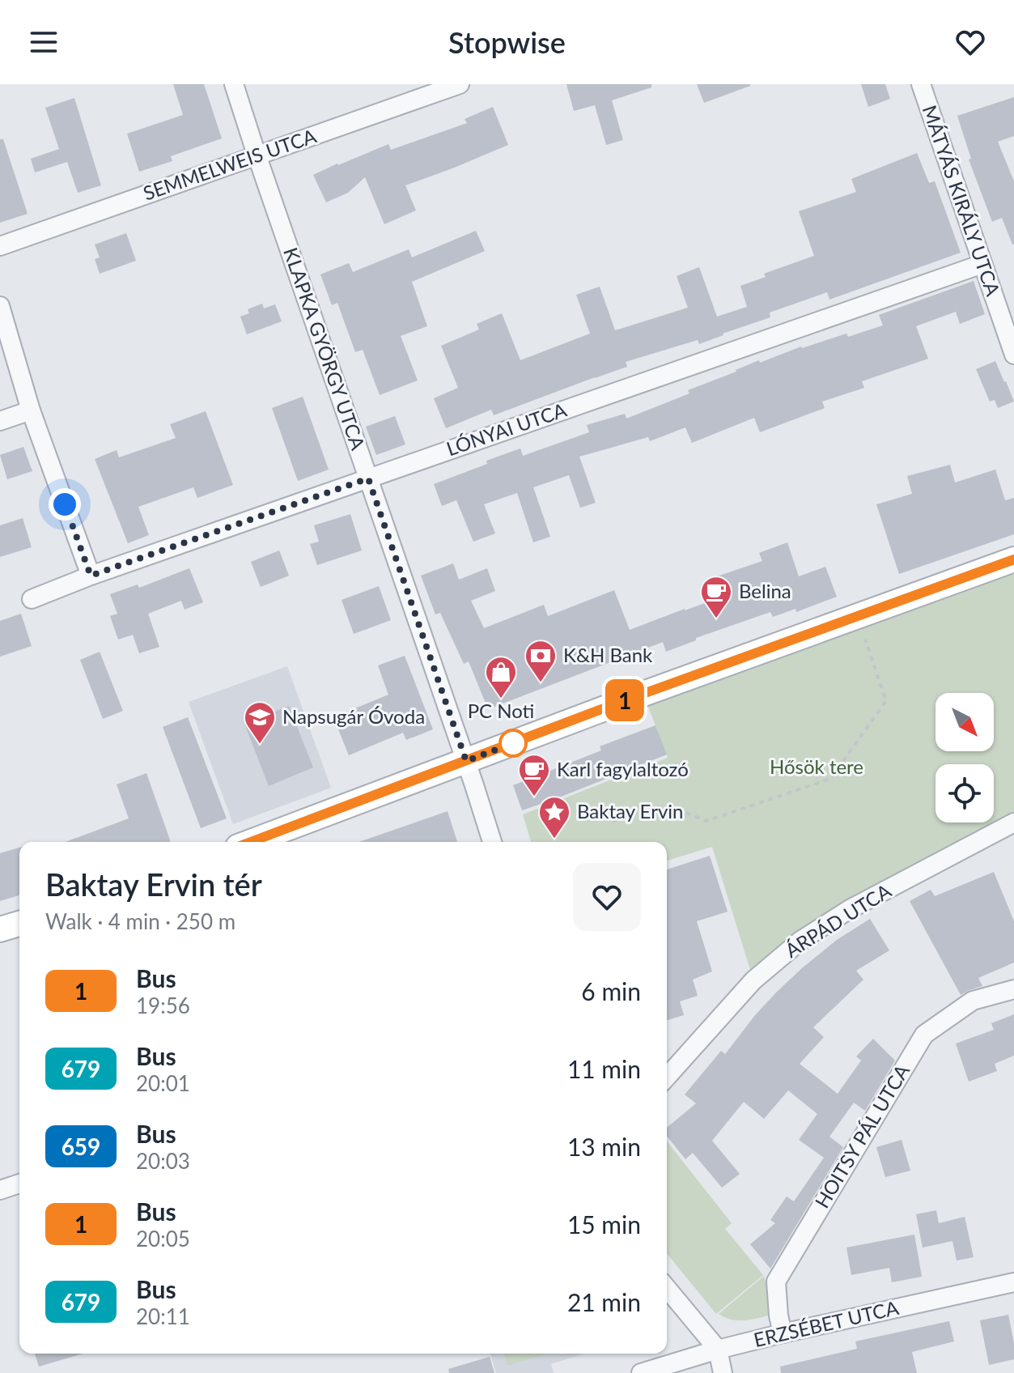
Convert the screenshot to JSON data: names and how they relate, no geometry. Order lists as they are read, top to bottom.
{
  "streets": {
    "street": [
      "SEMMELWEIS UTCA",
      "MÁTYÁS KIRÁLY UTCA",
      "KLAPKA GYÖRGY UTCA",
      "LÓNYAI UTCA",
      "ÁRPÁD UTCA",
      "HOITSY PÁL UTCA",
      "ERZSÉBET UTCA"
    ]
  },
  "crossings": [
    ["SEMMELWEIS UTCA", "KLAPKA GYÖRGY UTCA"],
    ["MÁTYÁS KIRÁLY UTCA", "LÓNYAI UTCA"],
    ["KLAPKA GYÖRGY UTCA", "LÓNYAI UTCA"],
    ["HOITSY PÁL UTCA", "ERZSÉBET UTCA"]
  ],
  "parks": ["Hősök tere"],
  "places": {
    "cafe": ["Belina", "Karl fagylaltozó"],
    "bank": ["K&H Bank"],
    "shop": ["PC Noti"],
    "school or university": ["Napsugár Óvoda"],
    "place": ["Baktay Ervin"]
  },
  "lines": ["bus line 1"],
  "north": "bottom right",
  "page": {
    "header": "Stopwise",
    "on_map": "1",
    "heading": ["Baktay Ervin tér", "Walk · 4 min · 250 m"],
    "list": [
      {
        "mark": "1",
        "name": "Bus",
        "note": "19:56",
        "value": "6 min"
      },
      {
        "mark": "679",
        "name": "Bus",
        "note": "20:01",
        "value": "11 min"
      },
      {
        "mark": "659",
        "name": "Bus",
        "note": "20:03",
        "value": "13 min"
      },
      {
        "mark": "1",
        "name": "Bus",
        "note": "20:05",
        "value": "15 min"
      },
      {
        "mark": "679",
        "name": "Bus",
        "note": "20:11",
        "value": "21 min"
      }
    ]
  }
}
